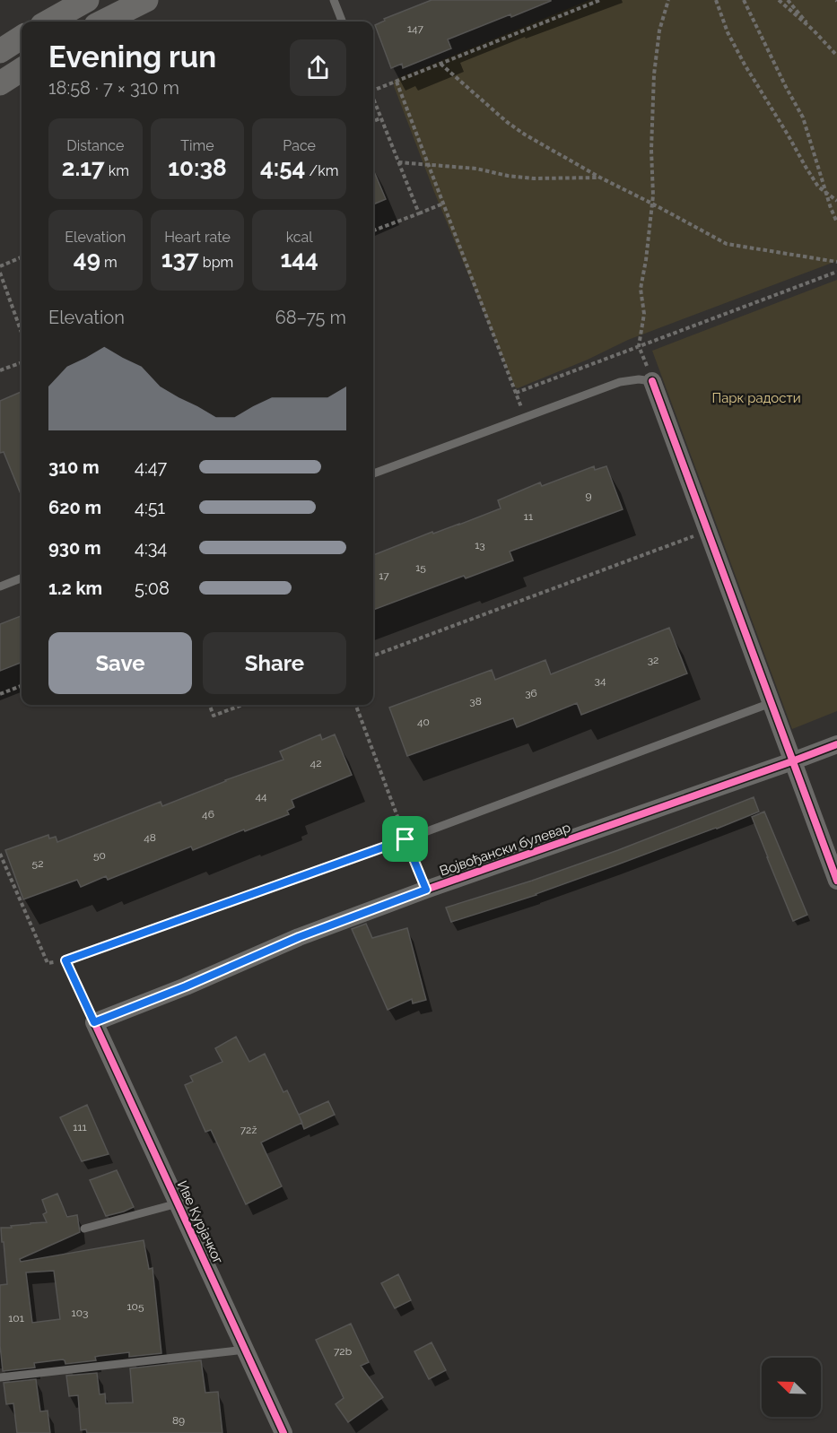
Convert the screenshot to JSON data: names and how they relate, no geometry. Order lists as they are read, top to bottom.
{
  "streets": {
    "street": ["Војвођански булевар", "Иве Курјачког"]
  },
  "crossings": [
    ["Војвођански булевар", "Иве Курјачког"]
  ],
  "parks": ["Парк радости"],
  "house_numbers": [
    "147",
    "9",
    "11",
    "13",
    "15",
    "17",
    "32",
    "34",
    "36",
    "38",
    "40",
    "42",
    "44",
    "46",
    "48",
    "50",
    "52",
    "111",
    "72ž",
    "105",
    "103",
    "101",
    "72b",
    "89"
  ],
  "north": "top left",
  "page": {
    "heading": ["Evening run", "18:58 · 7 × 310 m"],
    "stats": [
      ["Distance", "2.17 km"],
      ["Time", "10:38"],
      ["Pace", "4:54 /km"],
      ["Elevation", "49 m"],
      ["Heart rate", "137 bpm"],
      ["kcal", "144"]
    ],
    "chart": ["Elevation", "68–75 m"],
    "list": [
      {
        "name": "310 m",
        "note": "4:47"
      },
      {
        "name": "620 m",
        "note": "4:51"
      },
      {
        "name": "930 m",
        "note": "4:34"
      },
      {
        "name": "1.2 km",
        "note": "5:08"
      }
    ],
    "buttons": ["Save", "Share"]
  }
}
